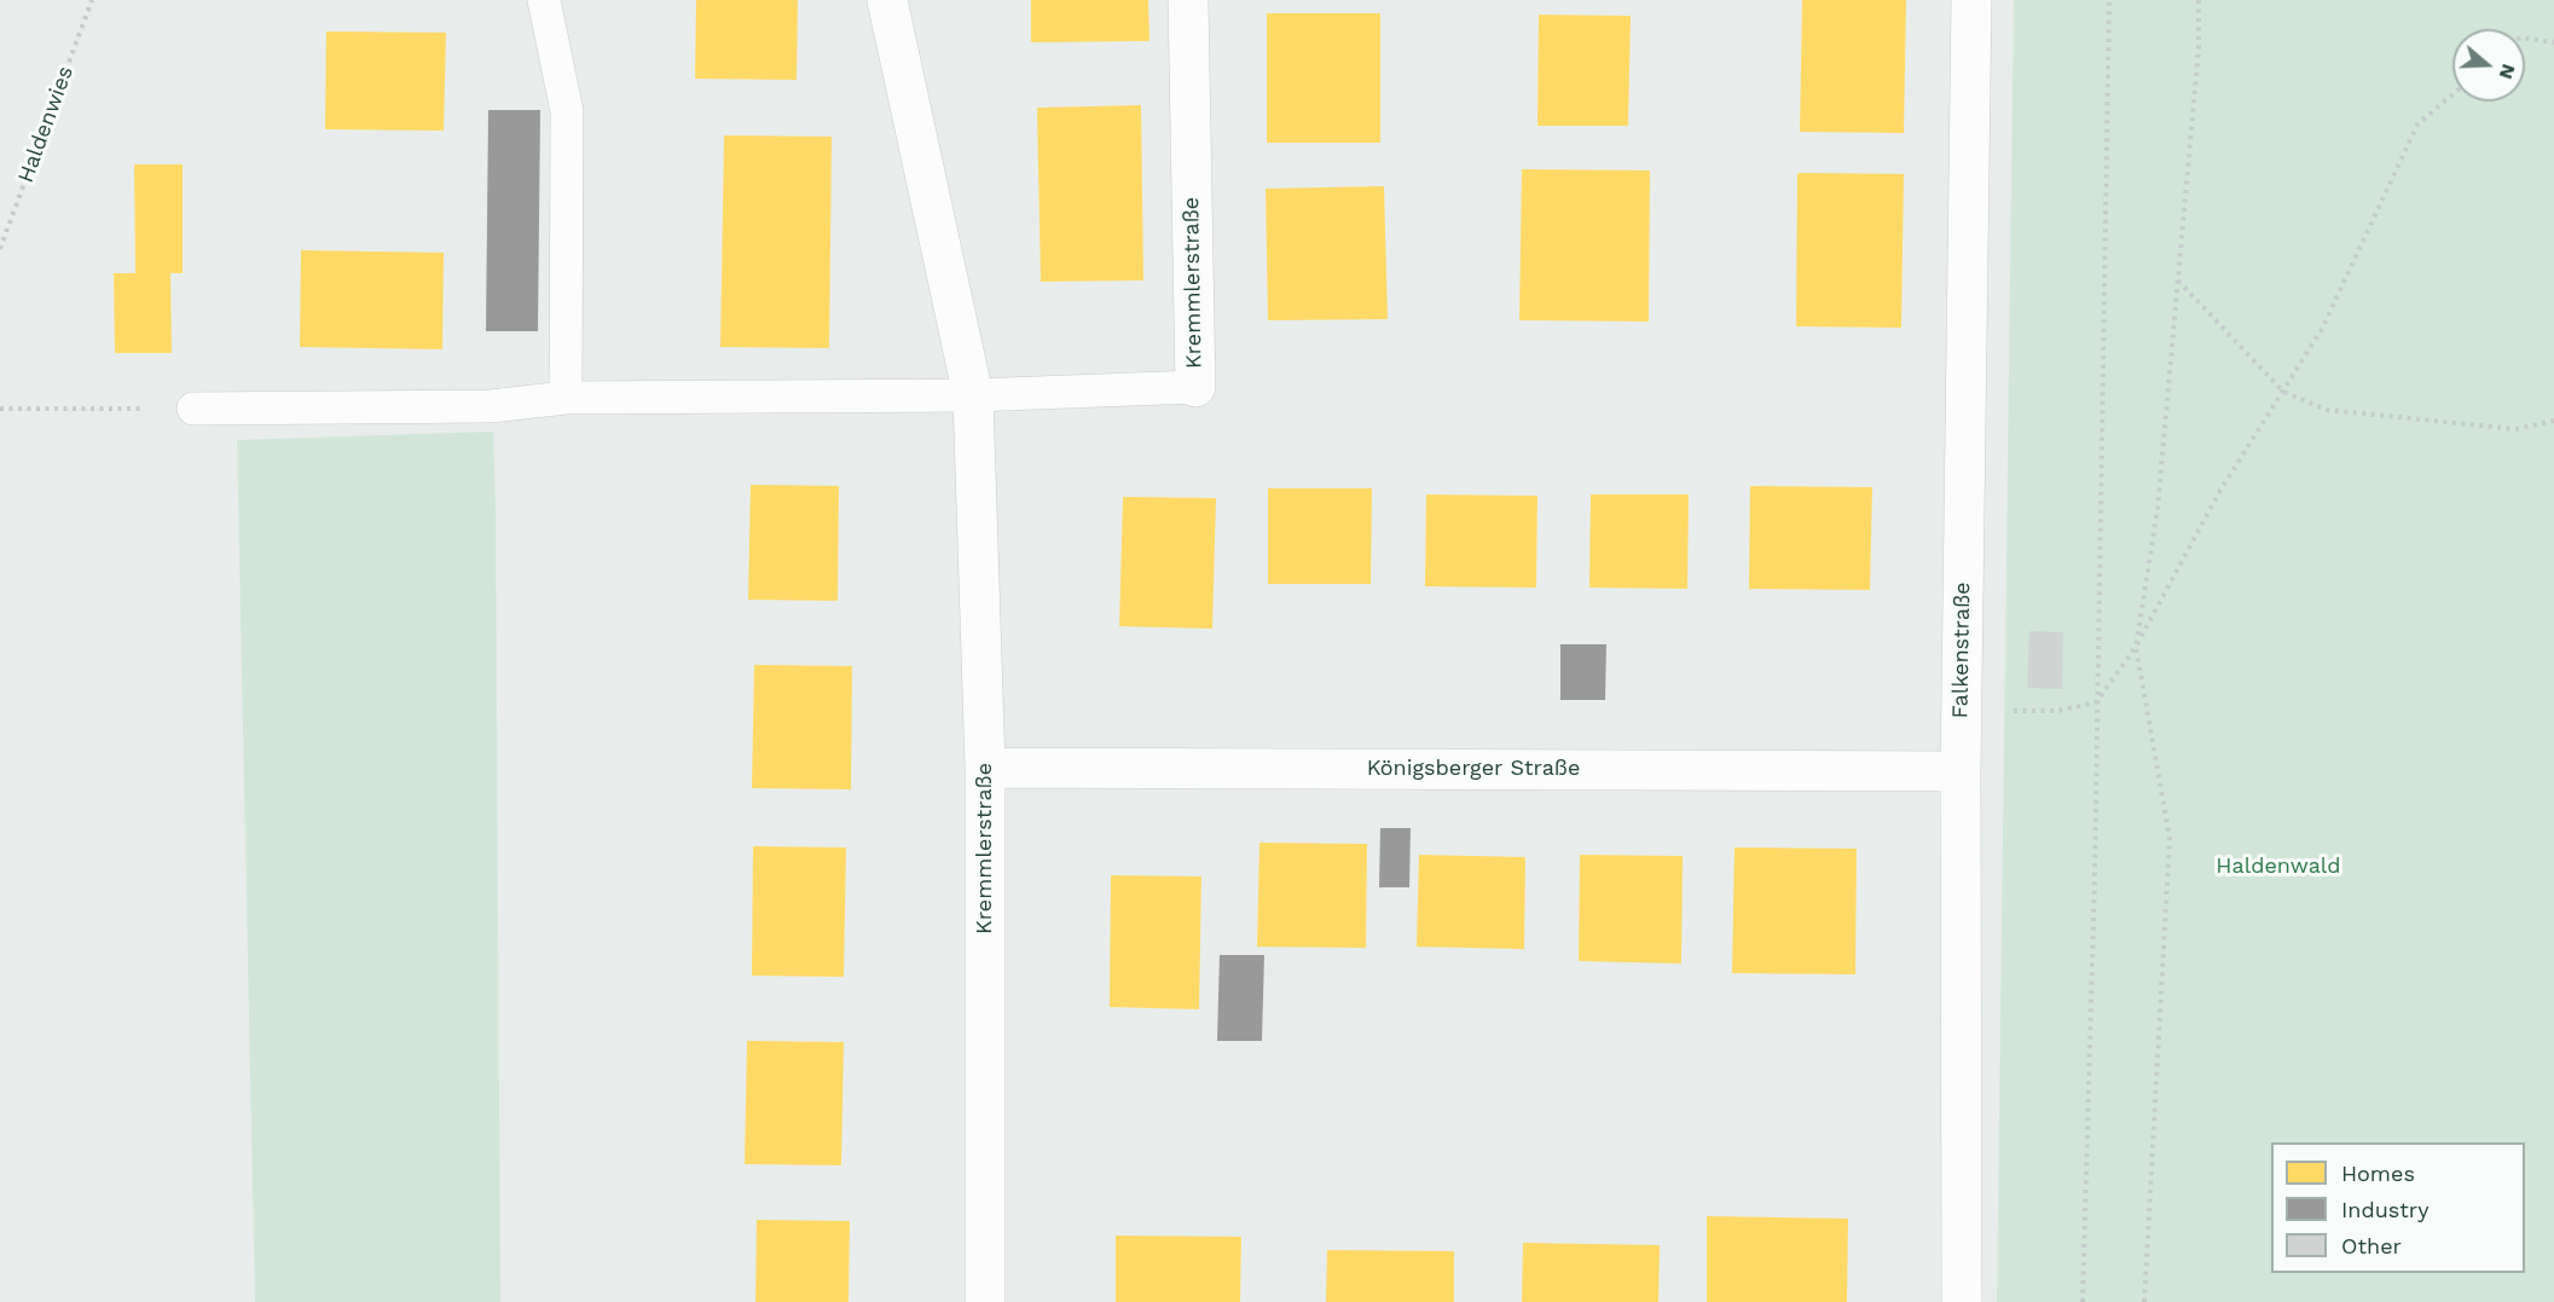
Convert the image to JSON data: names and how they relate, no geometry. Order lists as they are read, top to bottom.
{
  "streets": {
    "street": ["Kremmlerstraße", "Falkenstraße", "Königsberger Straße"],
    "path": ["Haldenwies"]
  },
  "crossings": [
    ["Kremmlerstraße", "Königsberger Straße"],
    ["Falkenstraße", "Königsberger Straße"]
  ],
  "parks": ["Haldenwald"],
  "legend": ["Homes", "Industry", "Other"],
  "north": "right"
}
